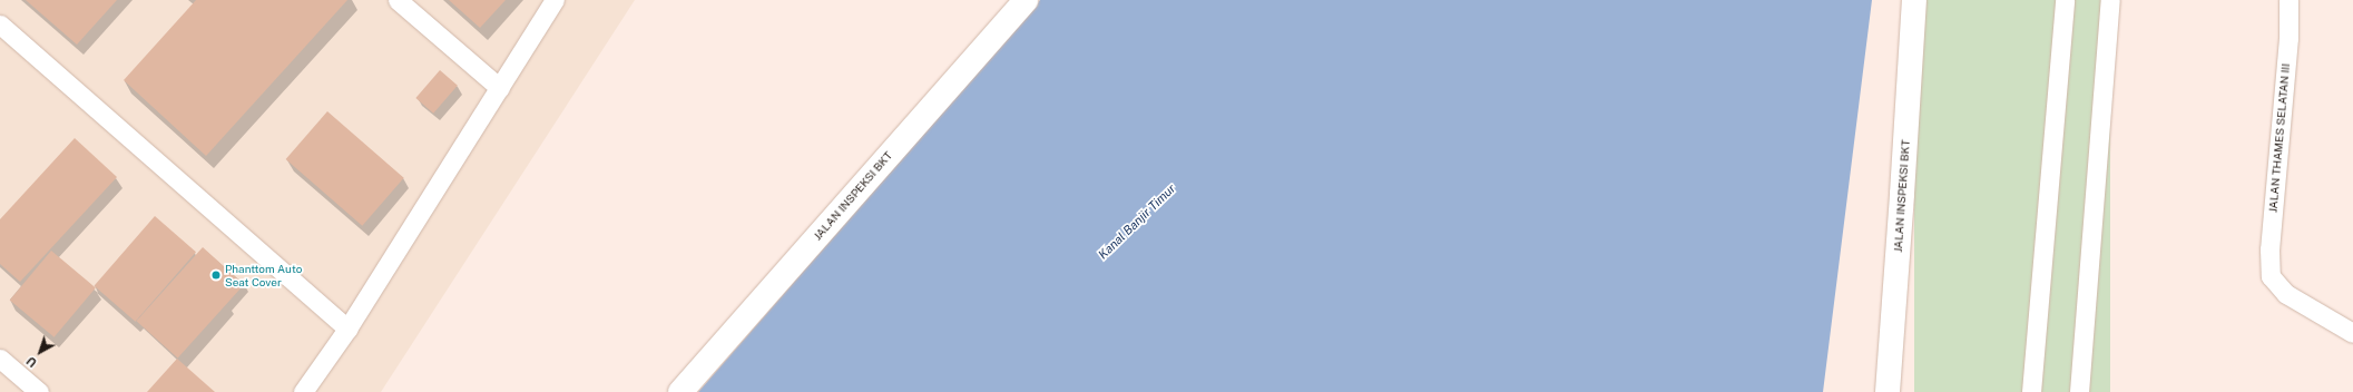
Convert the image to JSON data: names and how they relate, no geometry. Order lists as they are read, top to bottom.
{
  "streets": {
    "street": ["JALAN THAMES SELATAN III", "JALAN INSPEKSI BKT"]
  },
  "water": ["Kanal Banjir Timur"],
  "places": ["Phanttom Auto Seat Cover"],
  "north": "bottom left"
}
